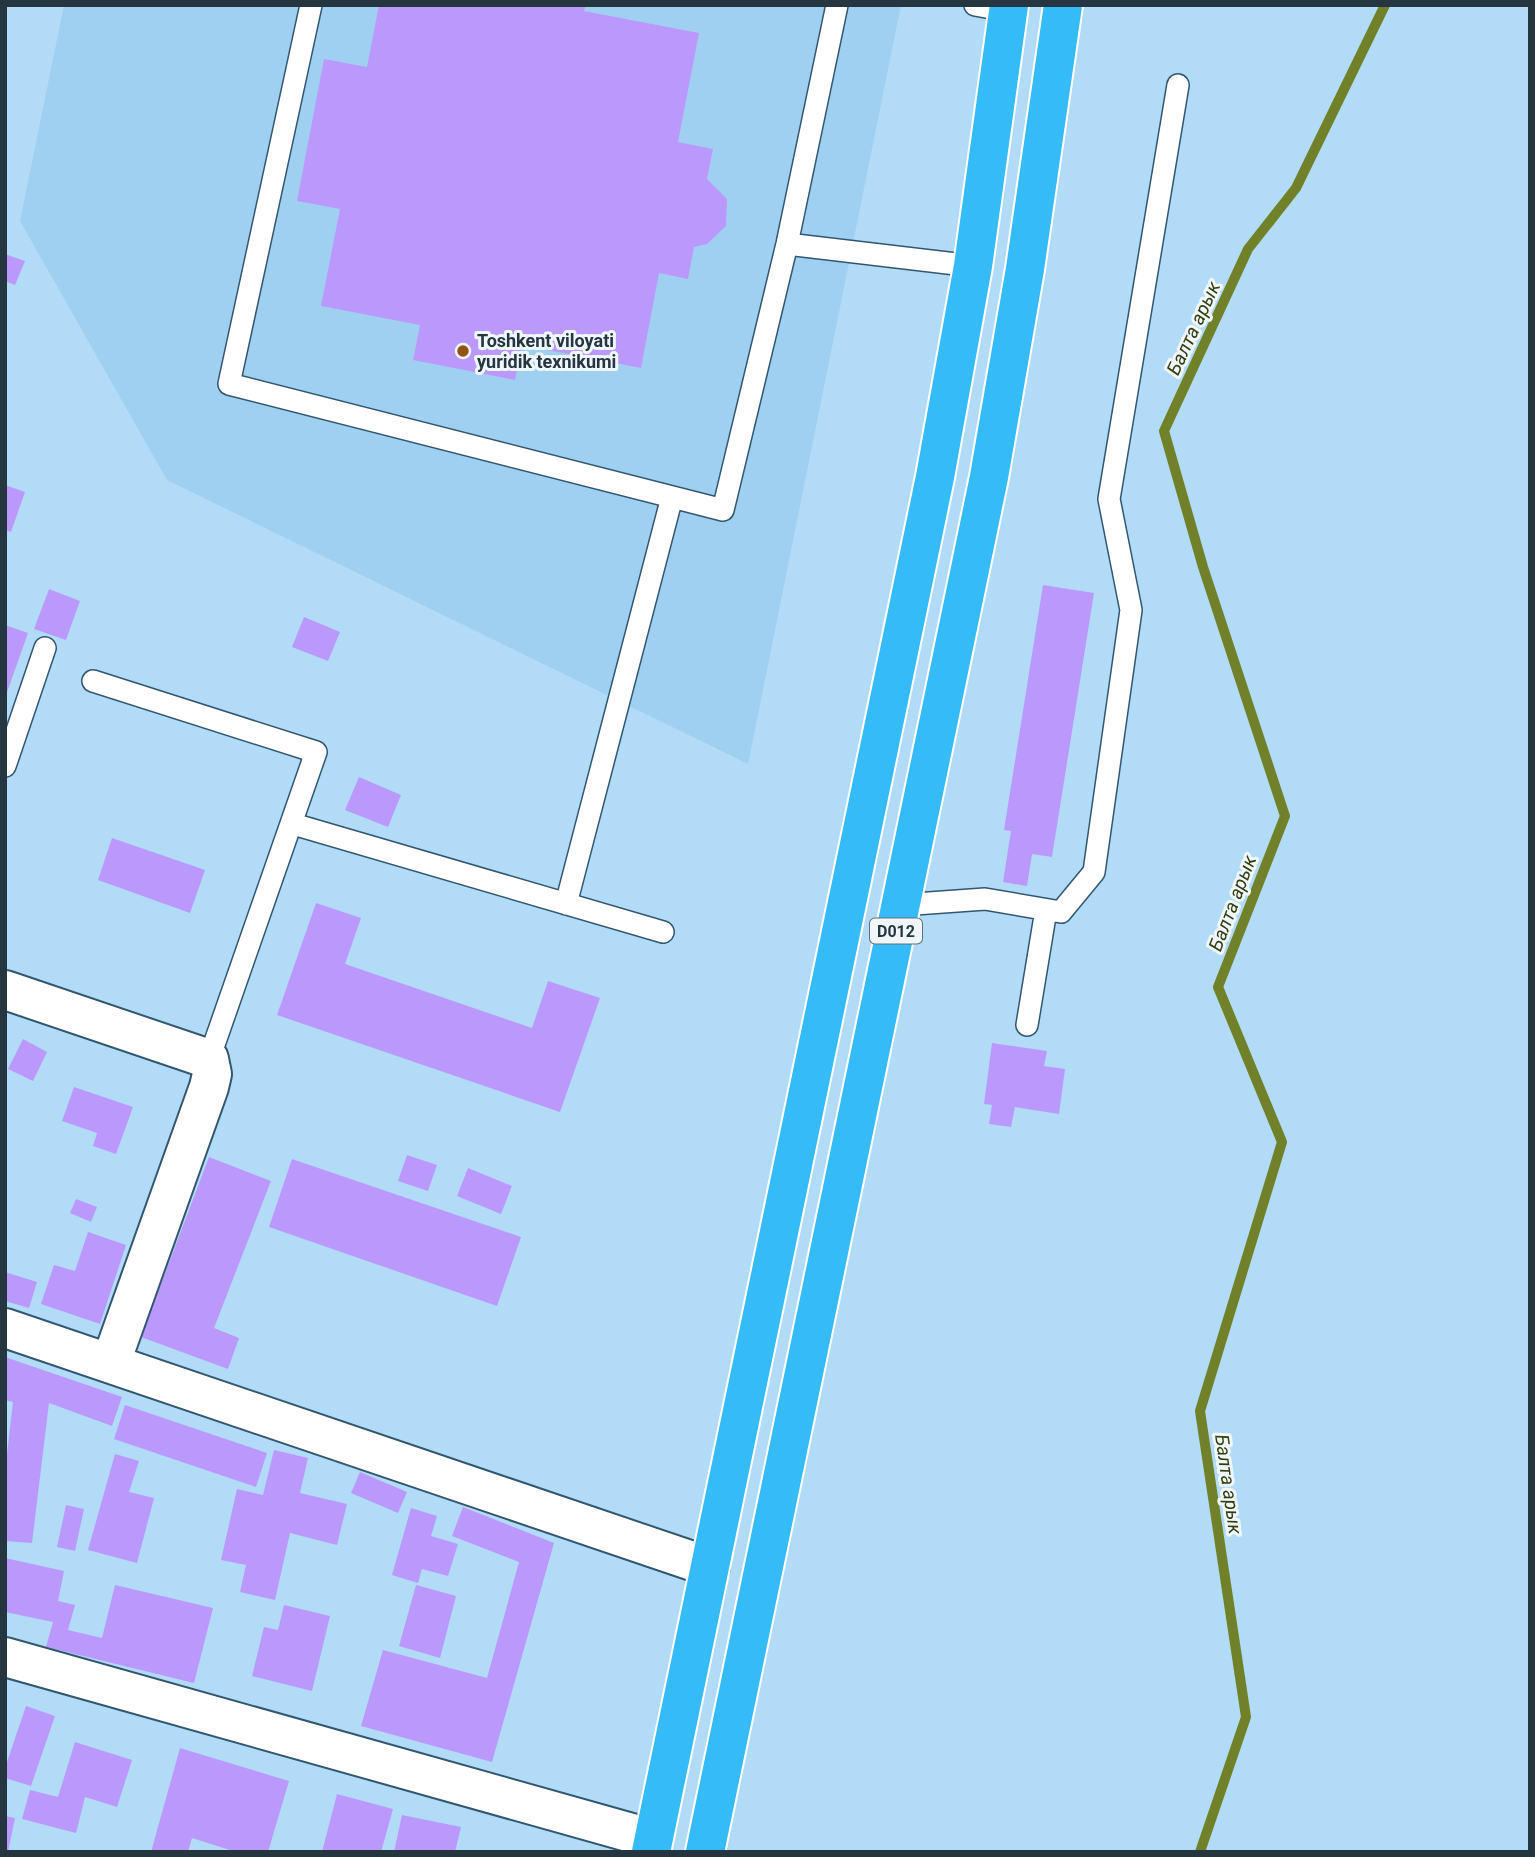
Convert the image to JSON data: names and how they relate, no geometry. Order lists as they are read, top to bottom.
{
  "streets": {
    "highway": ["D012"]
  },
  "water": ["Балта арык"],
  "places": ["Toshkent viloyati yuridik texnikumi"]
}
